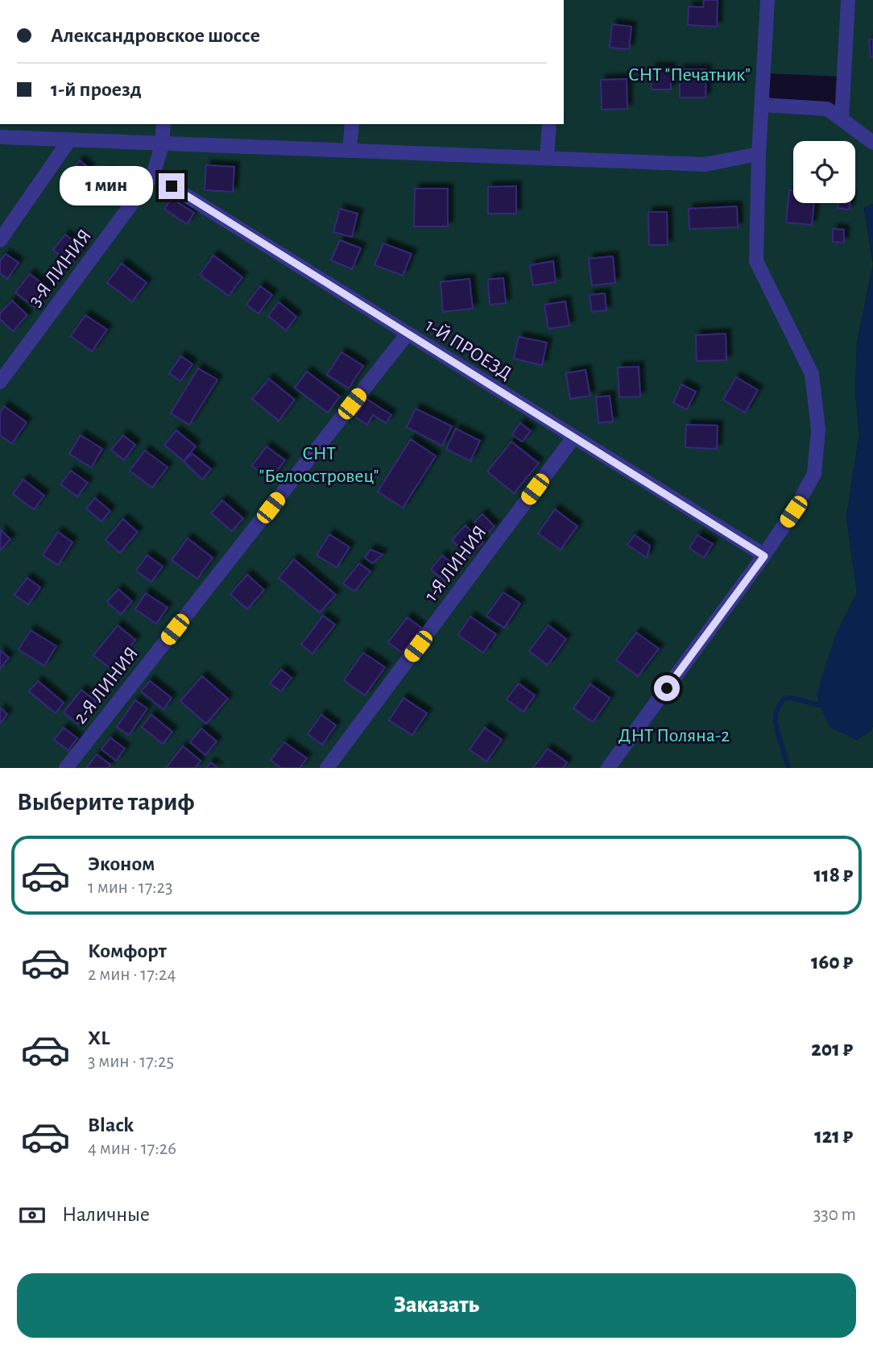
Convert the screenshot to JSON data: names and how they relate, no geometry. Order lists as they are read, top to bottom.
{
  "streets": {
    "street": [
      "3-Я ЛИНИЯ",
      "1-Й ПРОЕЗД",
      "1-Я ЛИНИЯ",
      "2-Я ЛИНИЯ"
    ]
  },
  "crossings": [
    ["3-Я ЛИНИЯ", "1-Й ПРОЕЗД"],
    ["1-Й ПРОЕЗД", "1-Я ЛИНИЯ"],
    ["1-Й ПРОЕЗД", "2-Я ЛИНИЯ"]
  ],
  "parks": ["СНТ \"Печатник\"", "СНТ \"Белоостровец\"", "ДНТ Поляна-2"],
  "page": {
    "banner": ["Александровское шоссе", "1-й проезд"],
    "bubble": "1 мин",
    "heading": "Выберите тариф",
    "list": [
      {
        "name": "Эконом",
        "note": "1 мин · 17:23",
        "value": "118 ₽"
      },
      {
        "name": "Комфорт",
        "note": "2 мин · 17:24",
        "value": "160 ₽"
      },
      {
        "name": "XL",
        "note": "3 мин · 17:25",
        "value": "201 ₽"
      },
      {
        "name": "Black",
        "note": "4 мин · 17:26",
        "value": "121 ₽"
      }
    ],
    "pay": ["Наличные", "330 m"],
    "buttons": "Заказать"
  }
}
